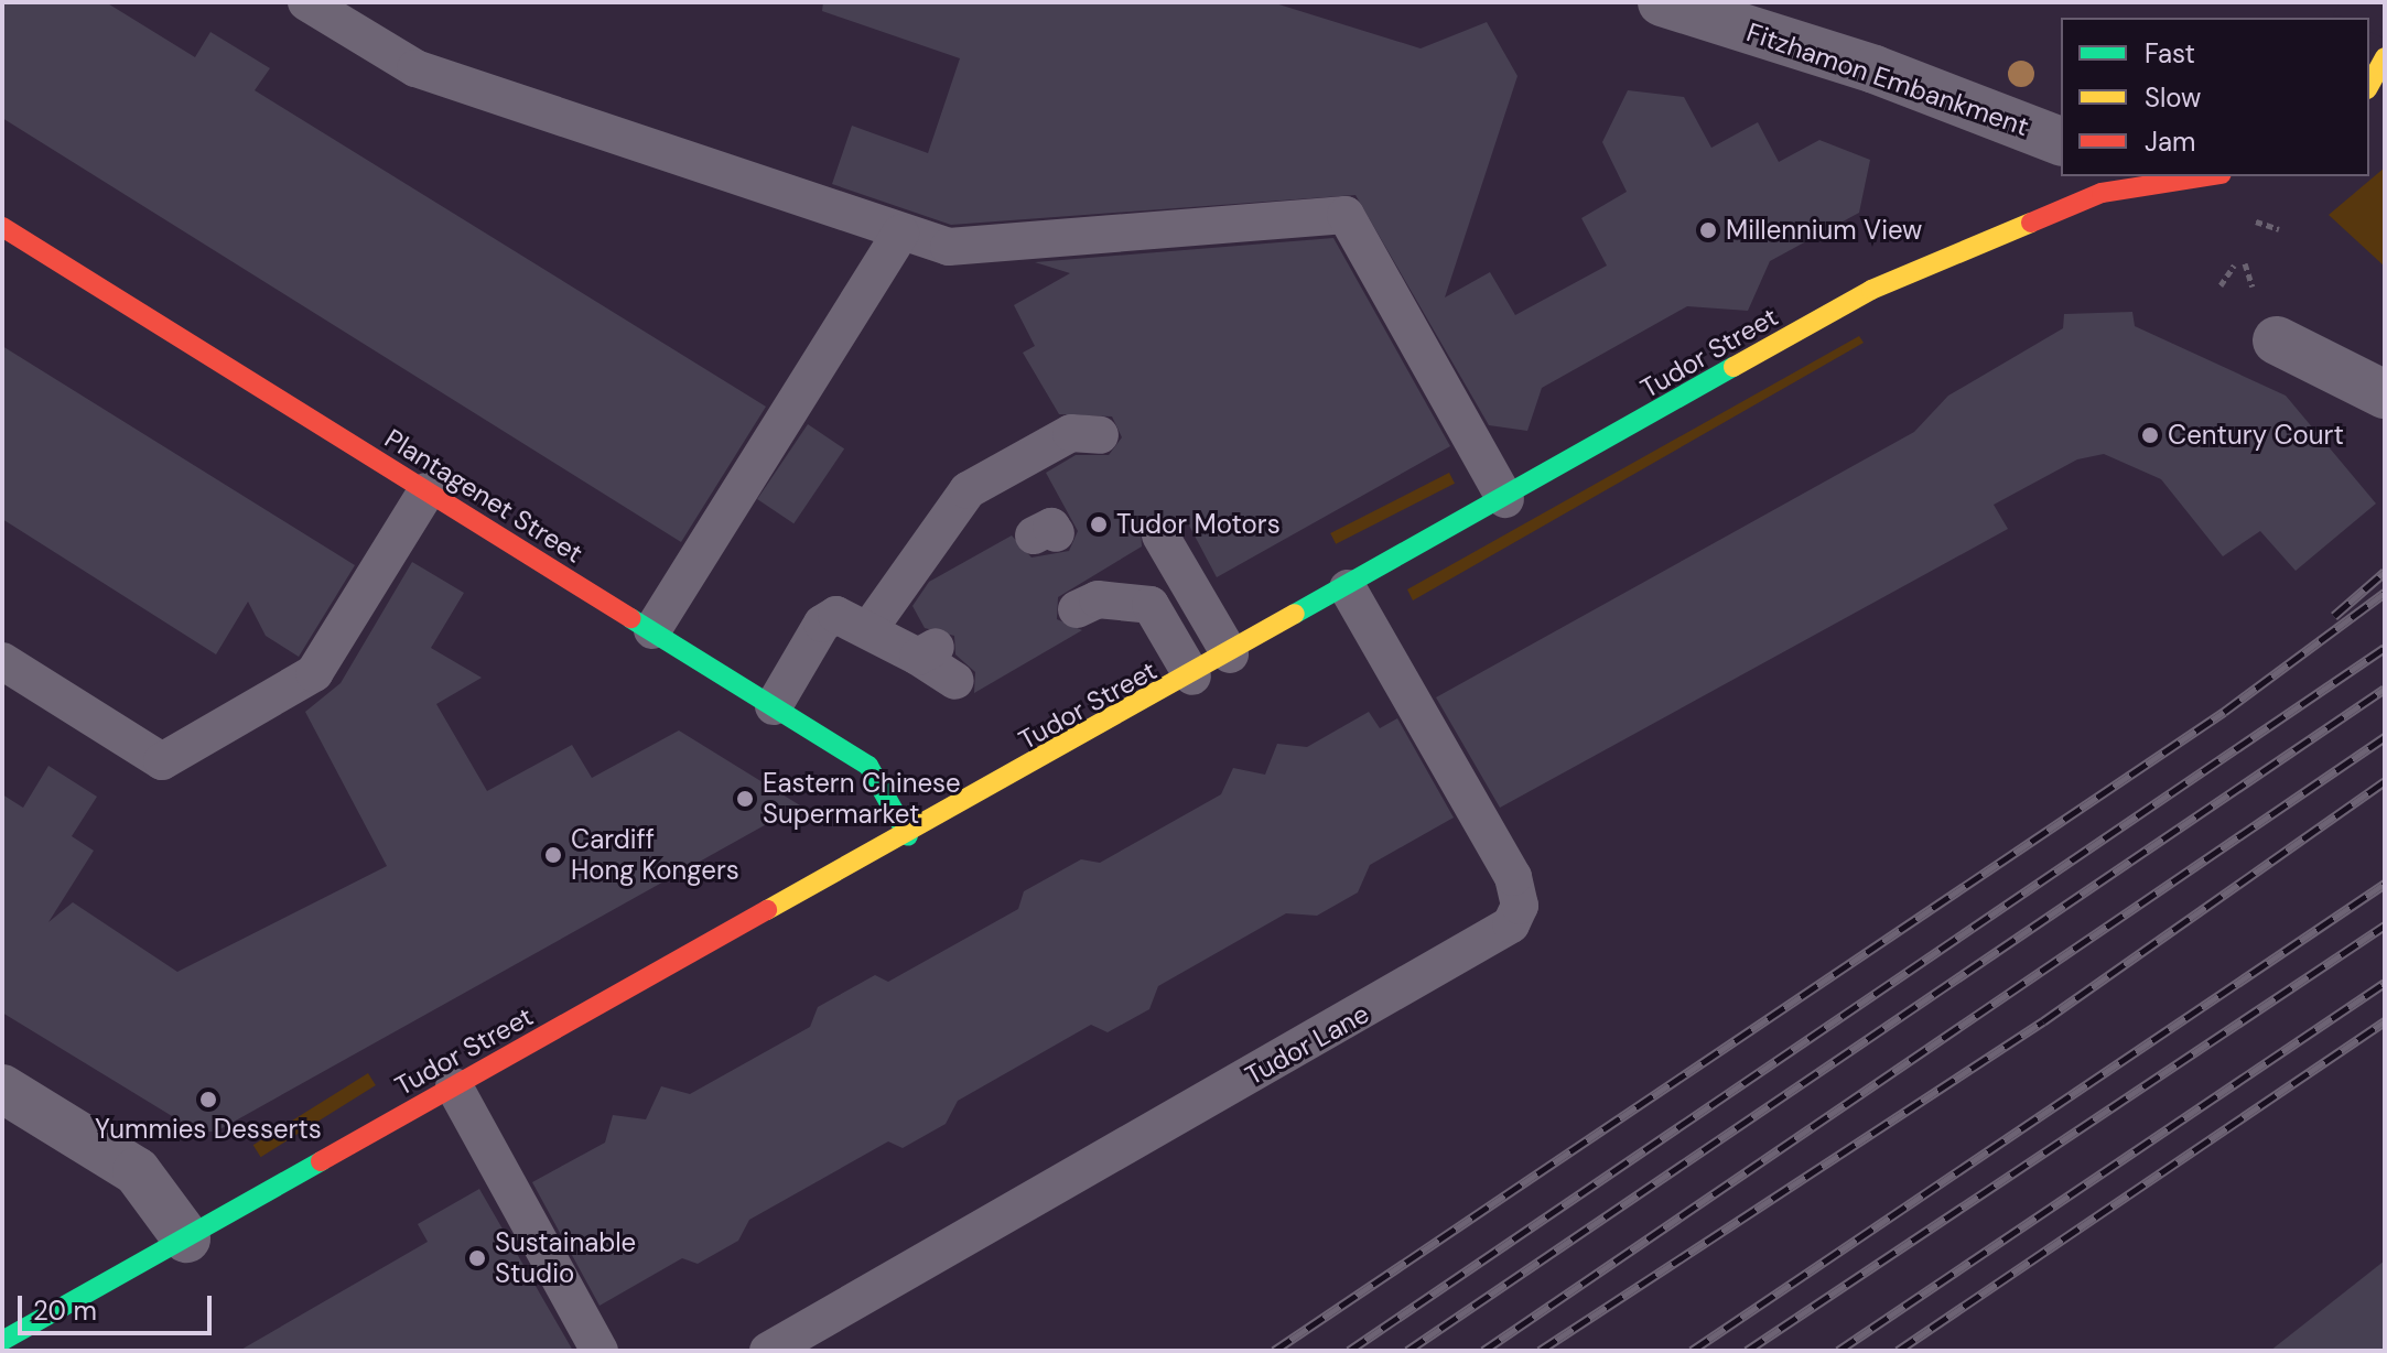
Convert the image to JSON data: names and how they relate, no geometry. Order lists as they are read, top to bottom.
{
  "streets": {
    "street": ["Fitzhamon Embankment", "Tudor Street", "Plantagenet Street"],
    "lane": ["Tudor Lane"]
  },
  "crossings": [
    ["Tudor Street", "Plantagenet Street"],
    ["Tudor Street", "Tudor Lane"]
  ],
  "places": [
    "Millennium View",
    "Century Court",
    "Tudor Motors",
    "Eastern Chinese Supermarket",
    "Cardiff Hong Kongers",
    "Yummies Desserts",
    "Sustainable Studio"
  ],
  "legend": ["Fast", "Slow", "Jam"],
  "scale_bar": "20 m"
}
